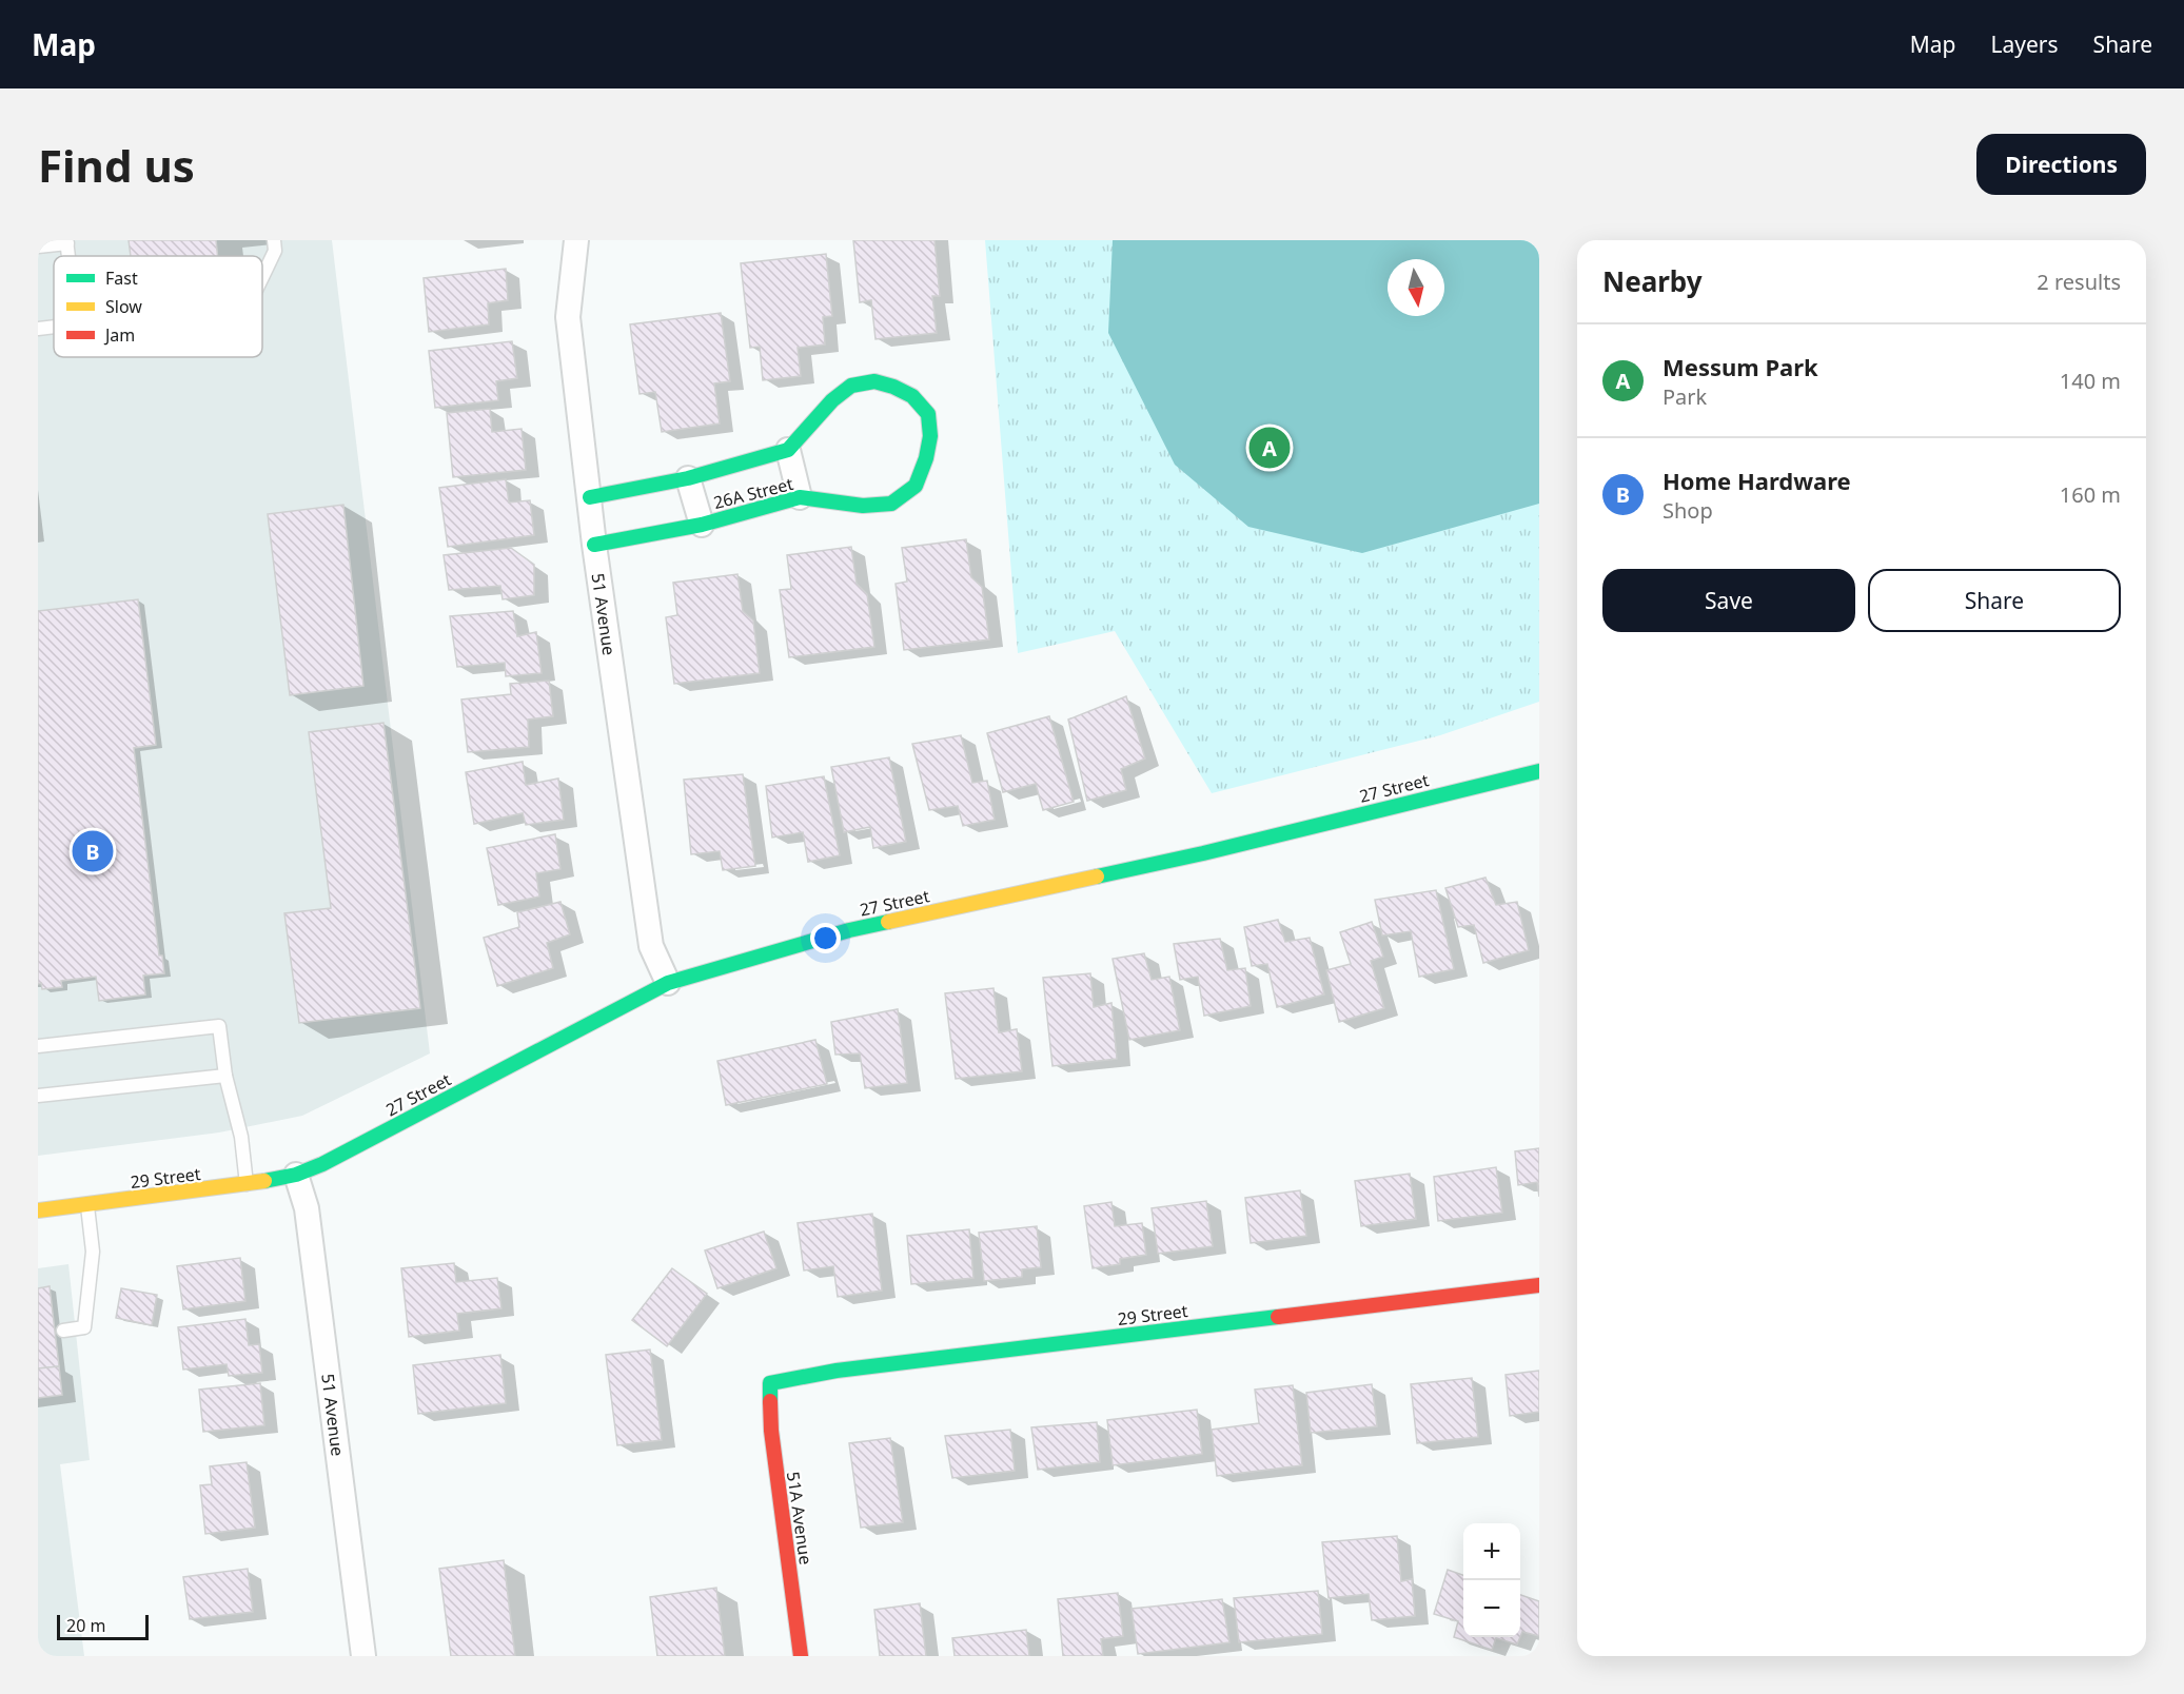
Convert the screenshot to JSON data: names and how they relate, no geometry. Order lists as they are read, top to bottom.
{
  "streets": {
    "street": [
      "26A Street",
      "51 Avenue",
      "27 Street",
      "29 Street",
      "51A Avenue"
    ]
  },
  "crossings": [
    ["26A Street", "51 Avenue"],
    ["51 Avenue", "27 Street"],
    ["51 Avenue", "29 Street"],
    ["27 Street", "29 Street"],
    ["29 Street", "51A Avenue"]
  ],
  "legend": ["Fast", "Slow", "Jam"],
  "scale_bar": "20 m",
  "north": "bottom",
  "page": {
    "header": "Map",
    "nav": ["Map", "Layers", "Share"],
    "buttons": [
      "Directions",
      ["Save", "Share"]
    ],
    "title": "Find us",
    "heading": ["Nearby", "2 results"],
    "list": [
      {
        "mark": "A",
        "name": "Messum Park",
        "note": "Park",
        "value": "140 m"
      },
      {
        "mark": "B",
        "name": "Home Hardware",
        "note": "Shop",
        "value": "160 m"
      }
    ],
    "pins": ["A", "B"],
    "map_buttons": ["+", "−"],
    "scale": "20 m"
  }
}
